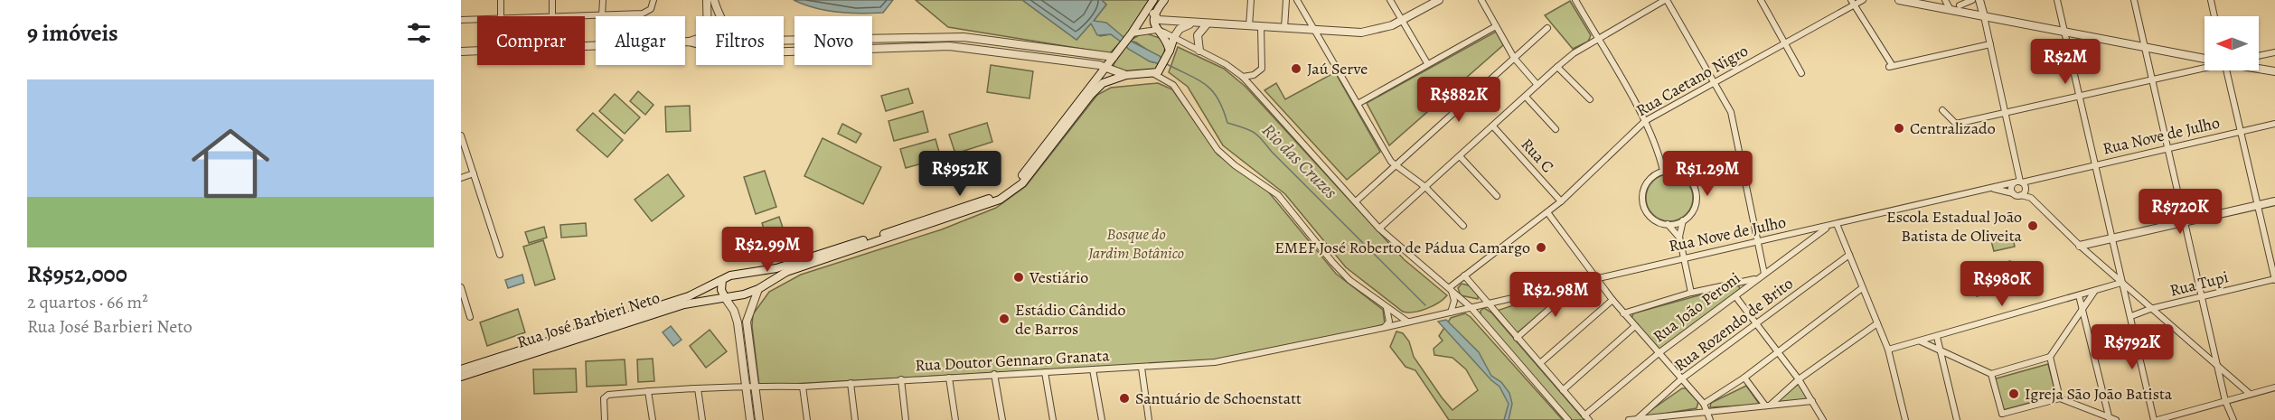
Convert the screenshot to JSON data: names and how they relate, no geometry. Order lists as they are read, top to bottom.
{
  "streets": {
    "main road": ["Rua José Barbieri Neto"],
    "street": [
      "Rua Caetano Nigro",
      "Rua Nove de Julho",
      "Rua C",
      "Rua Tupi",
      "Rua João Peroni",
      "Rua Rozendo de Brito",
      "Rua Doutor Gennaro Granata"
    ]
  },
  "crossings": [
    ["Rua Caetano Nigro", "Rua C"],
    ["Rua Nove de Julho", "Rua Tupi"],
    ["Rua Nove de Julho", "Rua João Peroni"]
  ],
  "water": ["Rio das Cruzes"],
  "parks": ["Bosque do Jardim Botânico"],
  "places": [
    "Jaú Serve",
    "Centralizado",
    "Escola Estadual João Batista de Oliveita",
    "EMEF José Roberto de Pádua Camargo",
    "Vestiário",
    "Estádio Cândido de Barros",
    "Igreja São João Batista",
    "Santuário de Schoenstatt"
  ],
  "north": "left",
  "page": {
    "heading": "9 imóveis",
    "chip": [
      "Comprar",
      "Alugar",
      "Filtros",
      "Novo"
    ],
    "price": [
      "R$2M",
      "R$882K",
      "R$952K",
      "R$1.29M",
      "R$720K",
      "R$2.99M",
      "R$980K",
      "R$2.98M",
      "R$792K"
    ],
    "list": [
      {
        "name": "R$952,000",
        "note": "2 quartos · 66 m² · Rua José Barbieri Neto"
      }
    ]
  }
}
